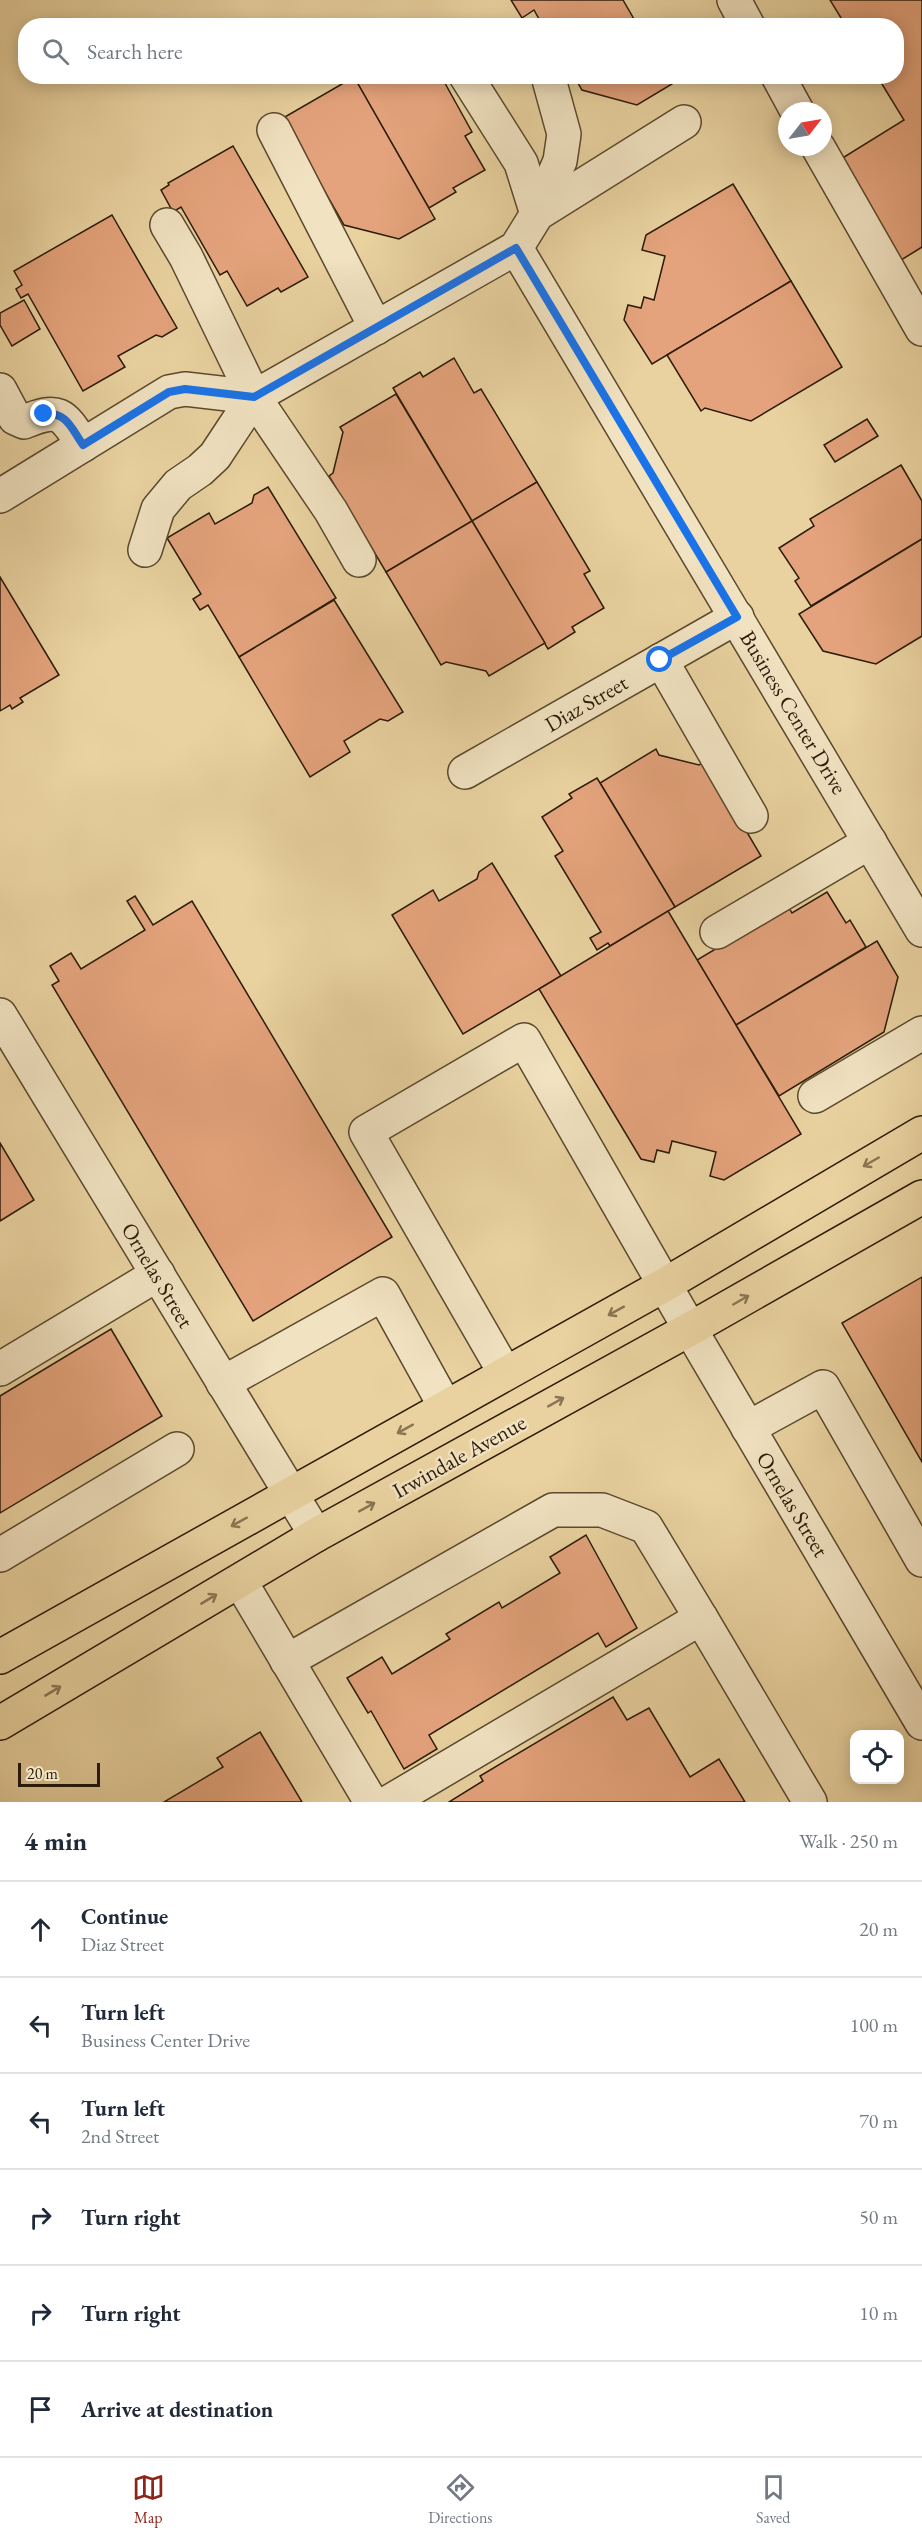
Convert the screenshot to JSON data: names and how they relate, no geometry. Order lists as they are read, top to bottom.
{
  "streets": {
    "main road": ["Irwindale Avenue"],
    "street": ["Diaz Street", "Business Center Drive", "Ornelas Street"]
  },
  "crossings": [
    ["Diaz Street", "Business Center Drive"],
    ["Ornelas Street", "Irwindale Avenue"]
  ],
  "scale_bar": "20 m",
  "north": "top right",
  "page": {
    "search": "Search here",
    "scale": "20 m",
    "heading": ["4 min", "Walk · 250 m"],
    "list": [
      ["Continue", "Diaz Street", "20 m"],
      ["Turn left", "Business Center Drive", "100 m"],
      ["Turn left", "2nd Street", "70 m"],
      ["Turn right", "50 m"],
      ["Turn right", "10 m"],
      "Arrive at destination"
    ],
    "nav": ["Map", "Directions", "Saved"]
  }
}
